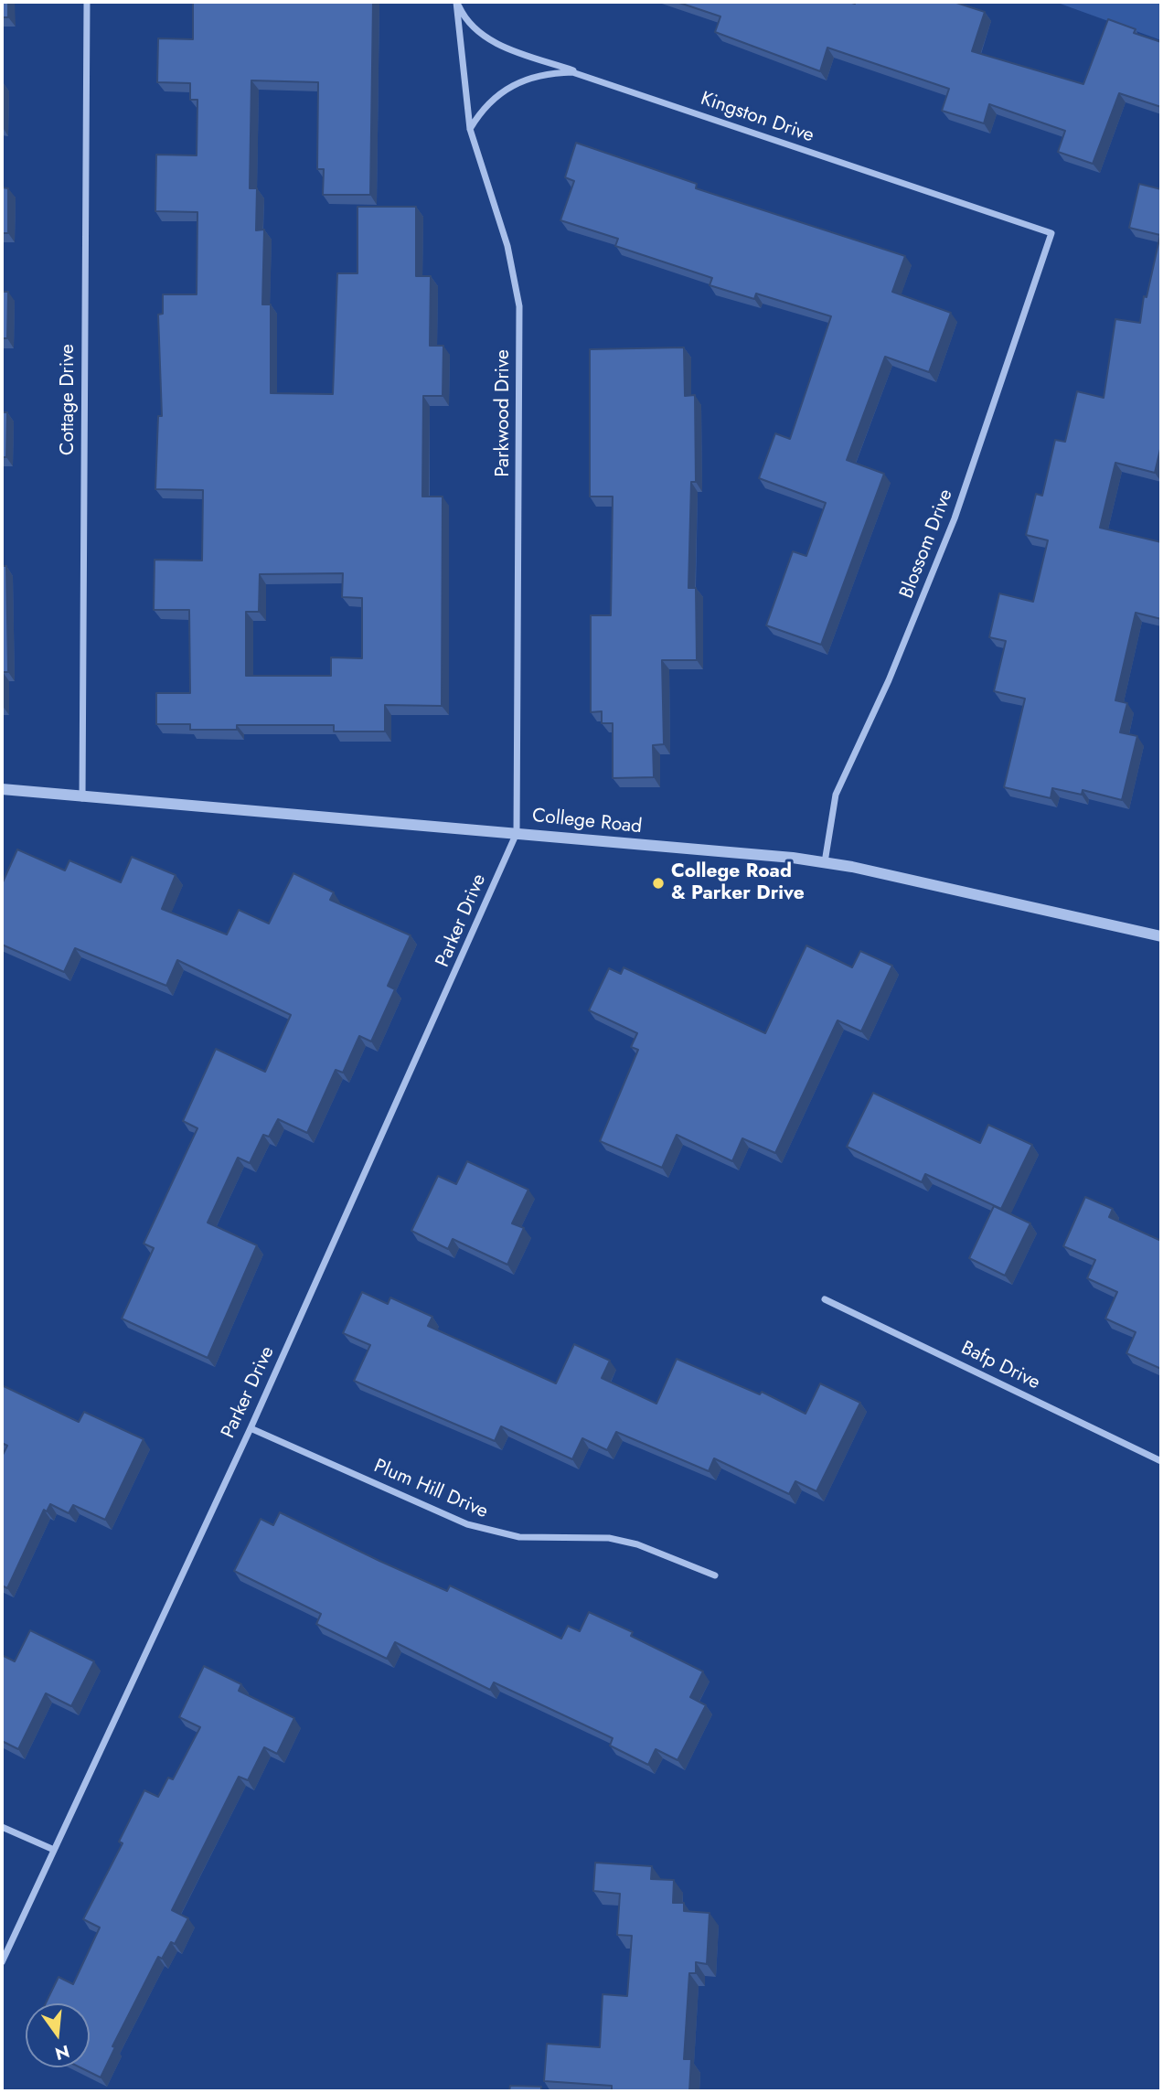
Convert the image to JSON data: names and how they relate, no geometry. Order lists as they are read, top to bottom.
{
  "streets": {
    "street": [
      "Kingston Drive",
      "Cottage Drive",
      "Parkwood Drive",
      "Blossom Drive",
      "College Road",
      "Parker Drive",
      "Bafp Drive",
      "Plum Hill Drive"
    ]
  },
  "crossings": [
    ["Kingston Drive", "Parkwood Drive"],
    ["Kingston Drive", "Blossom Drive"],
    ["Cottage Drive", "College Road"],
    ["Parkwood Drive", "College Road"],
    ["Parkwood Drive", "Parker Drive"],
    ["Blossom Drive", "College Road"],
    ["College Road", "Parker Drive"],
    ["Parker Drive", "Plum Hill Drive"]
  ],
  "places": ["College Road & Parker Drive"],
  "north": "bottom"
}
